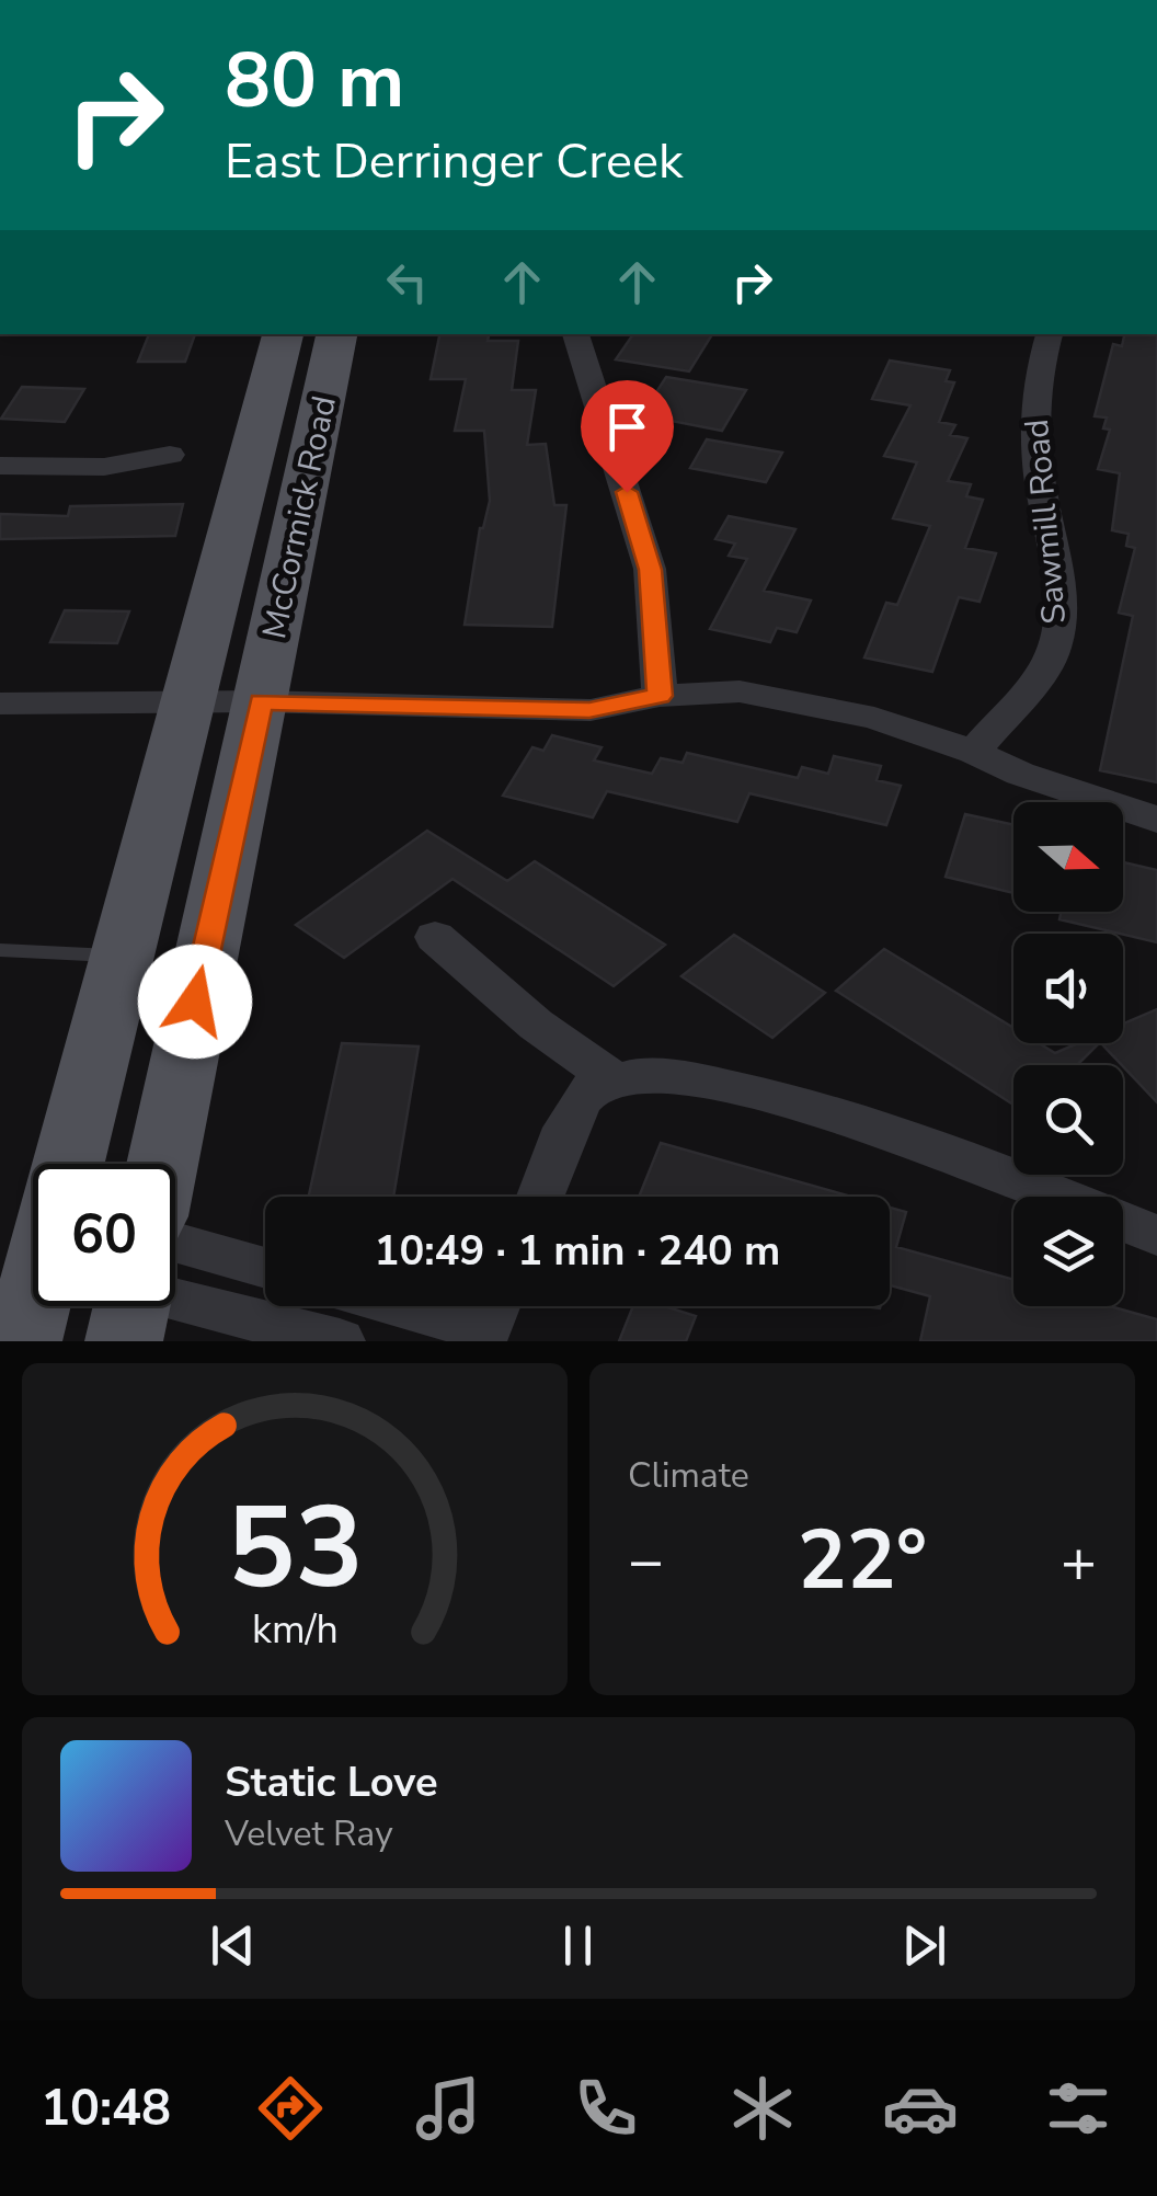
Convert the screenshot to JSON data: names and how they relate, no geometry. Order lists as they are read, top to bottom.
{
  "streets": {
    "main road": ["McCormick Road"],
    "street": ["Sawmill Road"]
  },
  "north": "right",
  "page": {
    "turn": ["80 m", "East Derringer Creek"],
    "limit": "60",
    "trip": "10:49 · 1 min · 240 m",
    "tile": "Climate",
    "heat": ["−", "22°", "+"],
    "song": ["Static Love", "Velvet Ray"],
    "tabs": "10:48",
    "gauge": ["53", "km/h"]
  }
}
